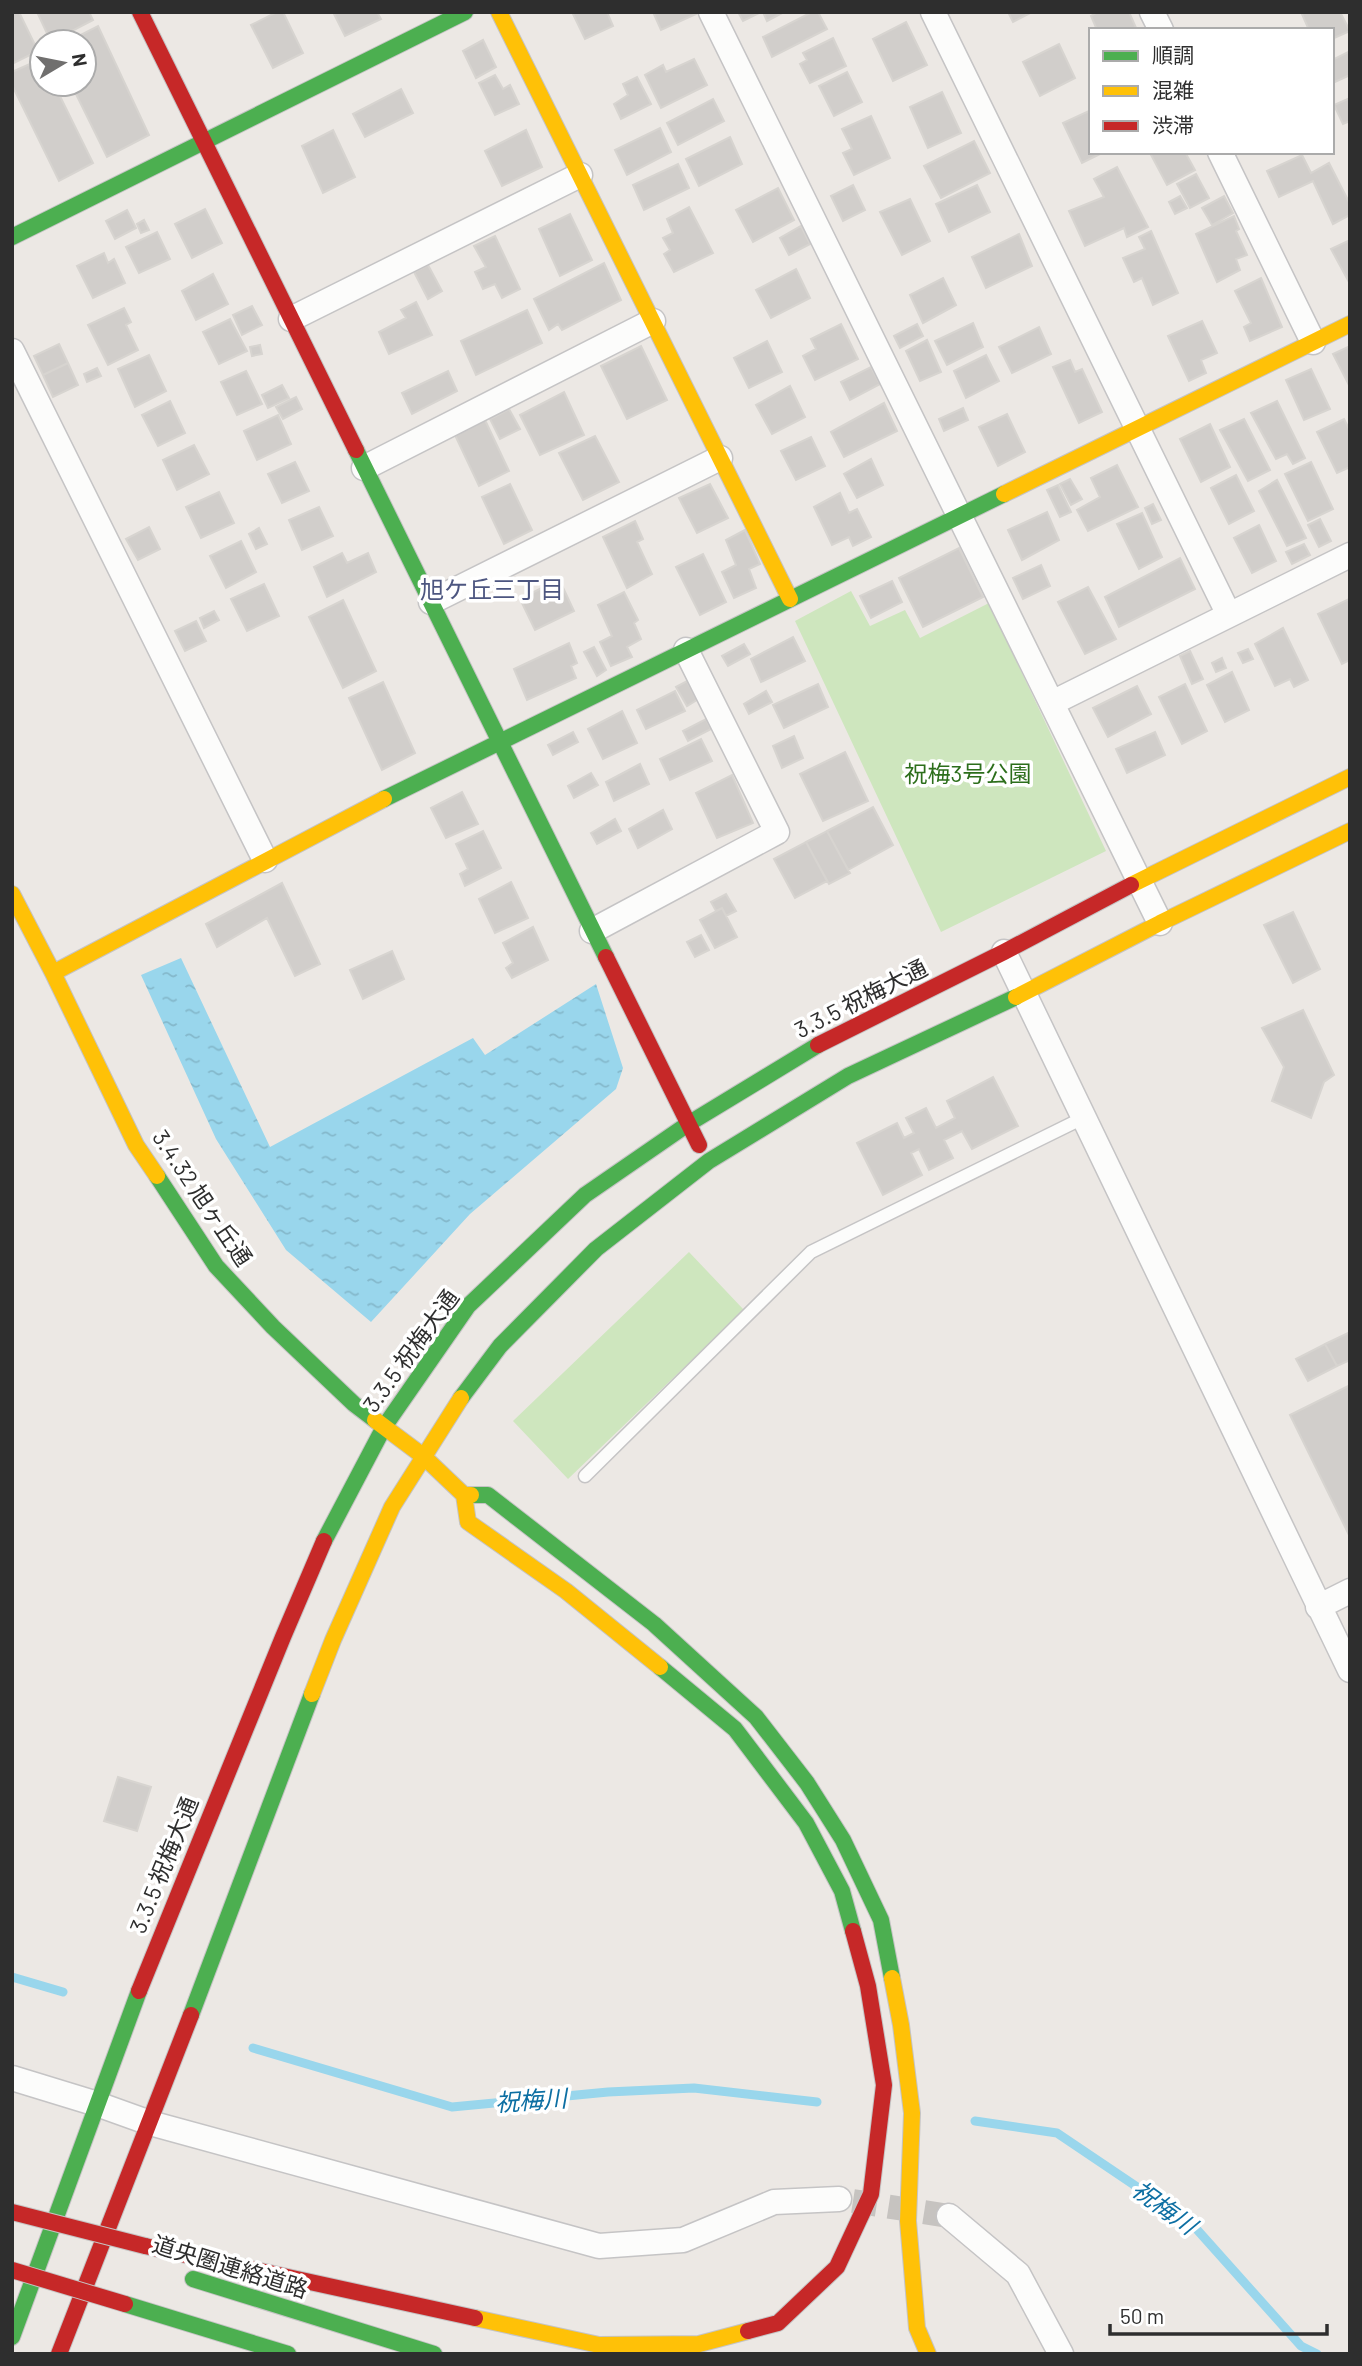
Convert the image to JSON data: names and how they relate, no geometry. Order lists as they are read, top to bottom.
{
  "streets": {
    "main road": ["3.3.5 祝梅大通", "3.4.32 旭ヶ丘通", "道央圏連絡道路"]
  },
  "crossings": [
    ["3.3.5 祝梅大通", "3.4.32 旭ヶ丘通"]
  ],
  "districts": ["旭ケ丘三丁目"],
  "water": ["祝梅川"],
  "parks": ["祝梅3号公園"],
  "legend": ["順調", "混雑", "渋滞"],
  "scale_bar": "50 m",
  "north": "right"
}
